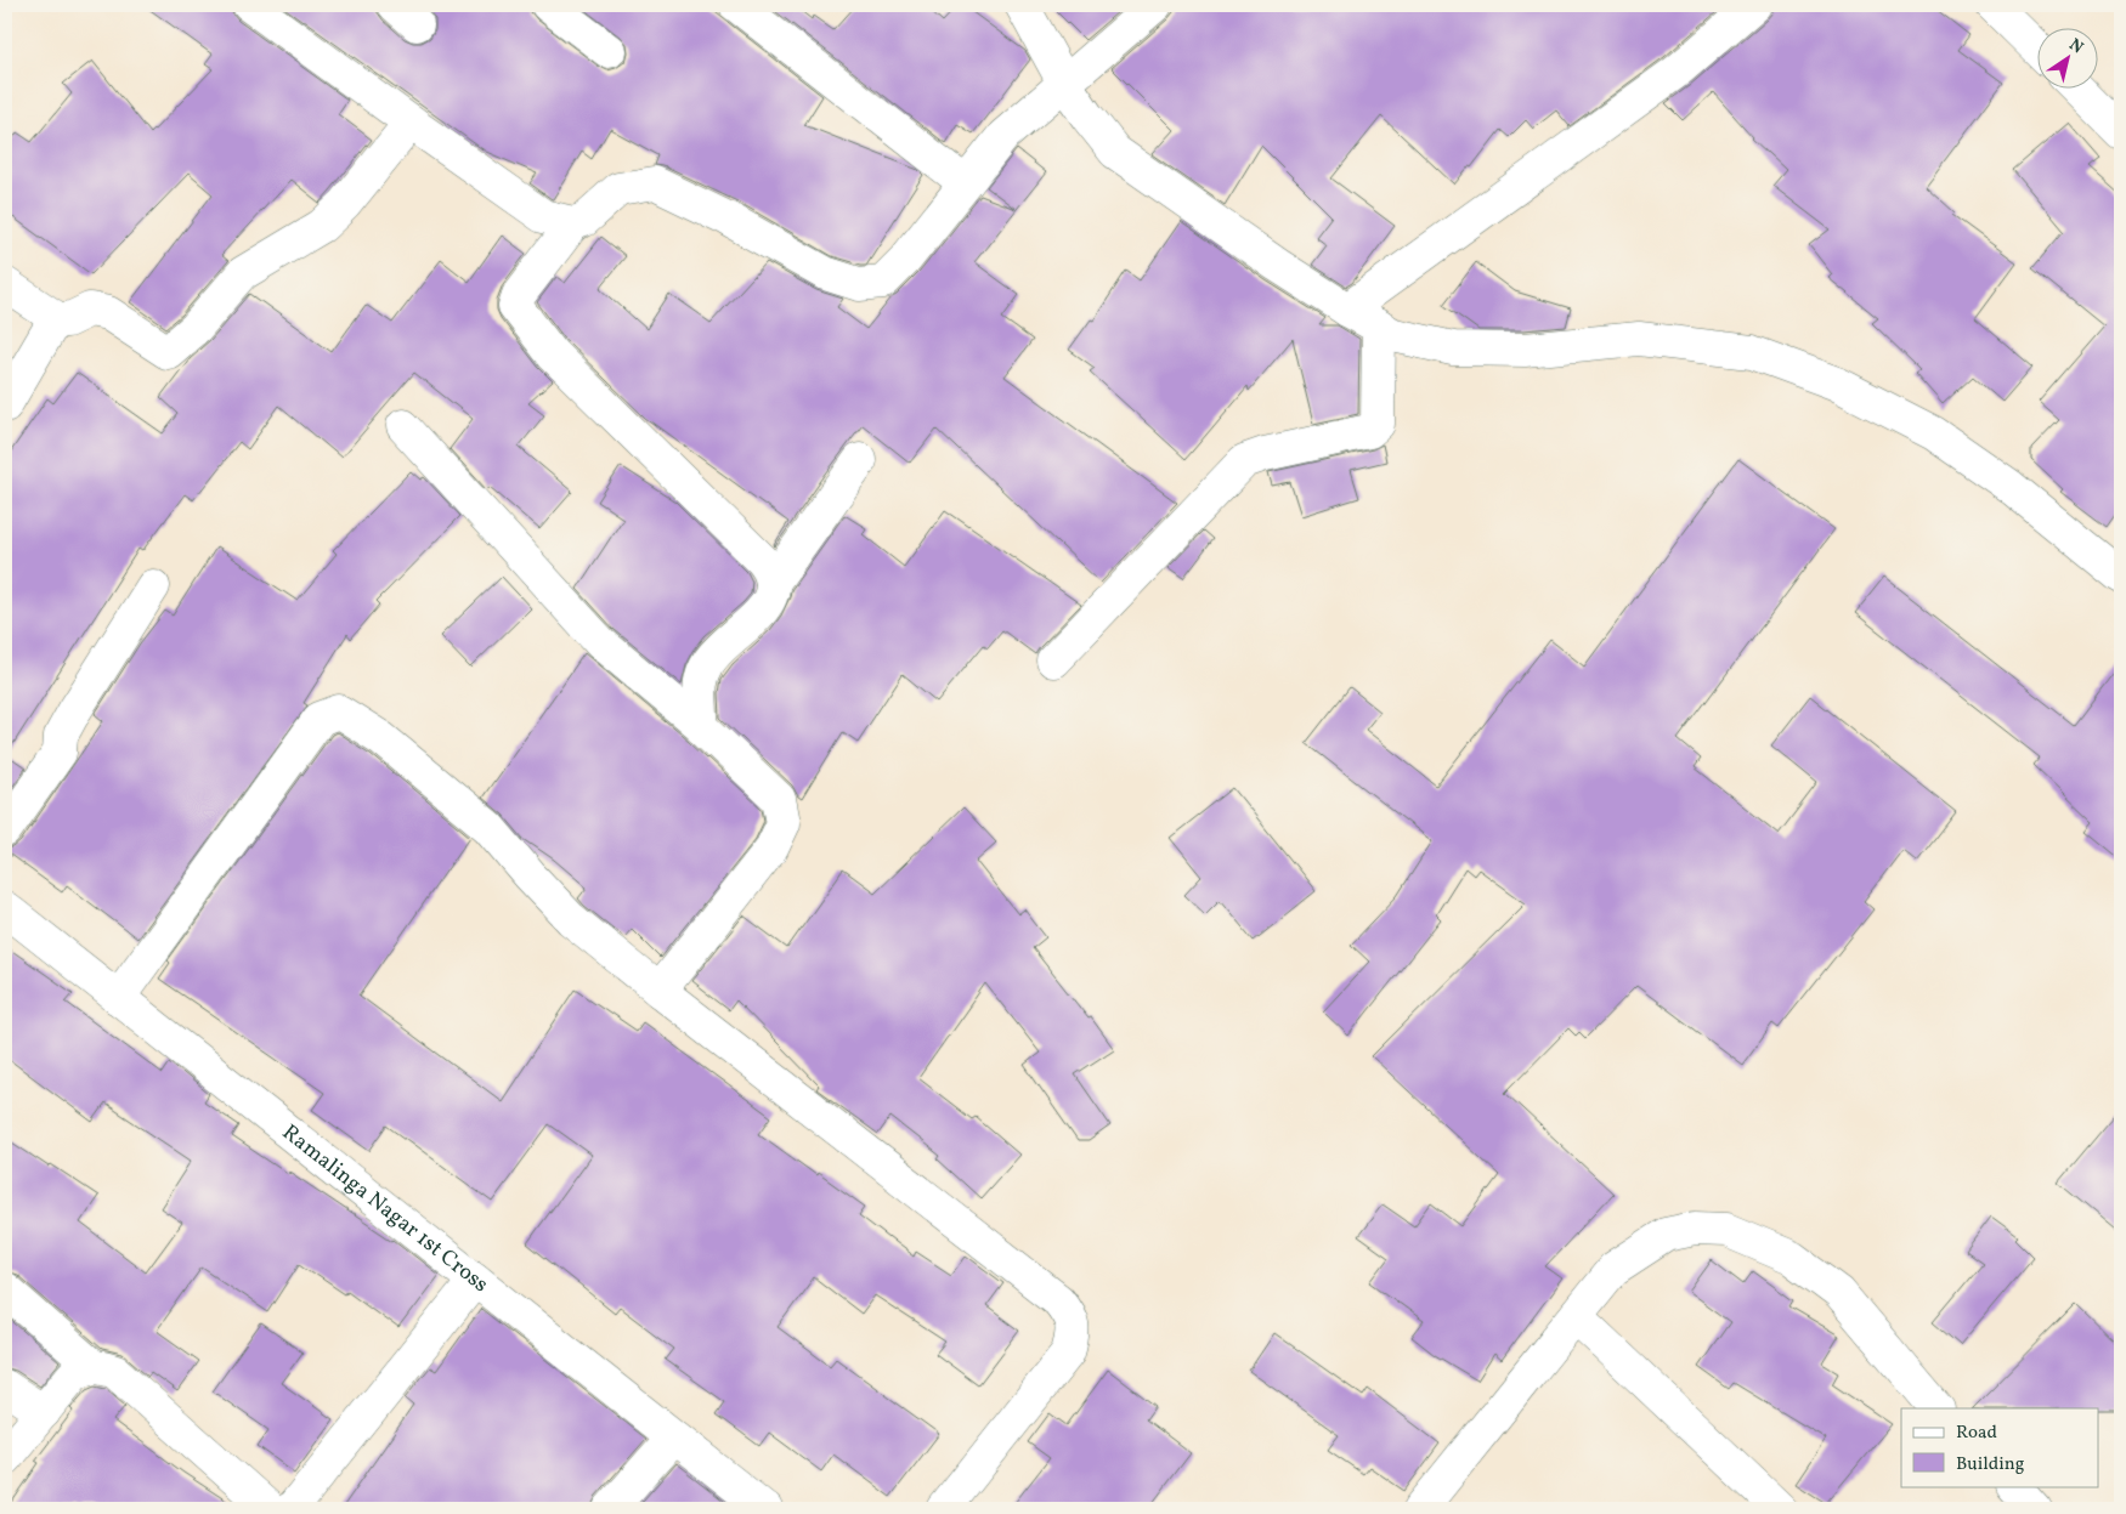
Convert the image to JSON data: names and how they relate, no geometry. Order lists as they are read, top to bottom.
{
  "streets": {
    "street": ["Ramalinga Nagar 1st Cross"]
  },
  "legend": ["Road", "Building"],
  "north": "top right"
}
